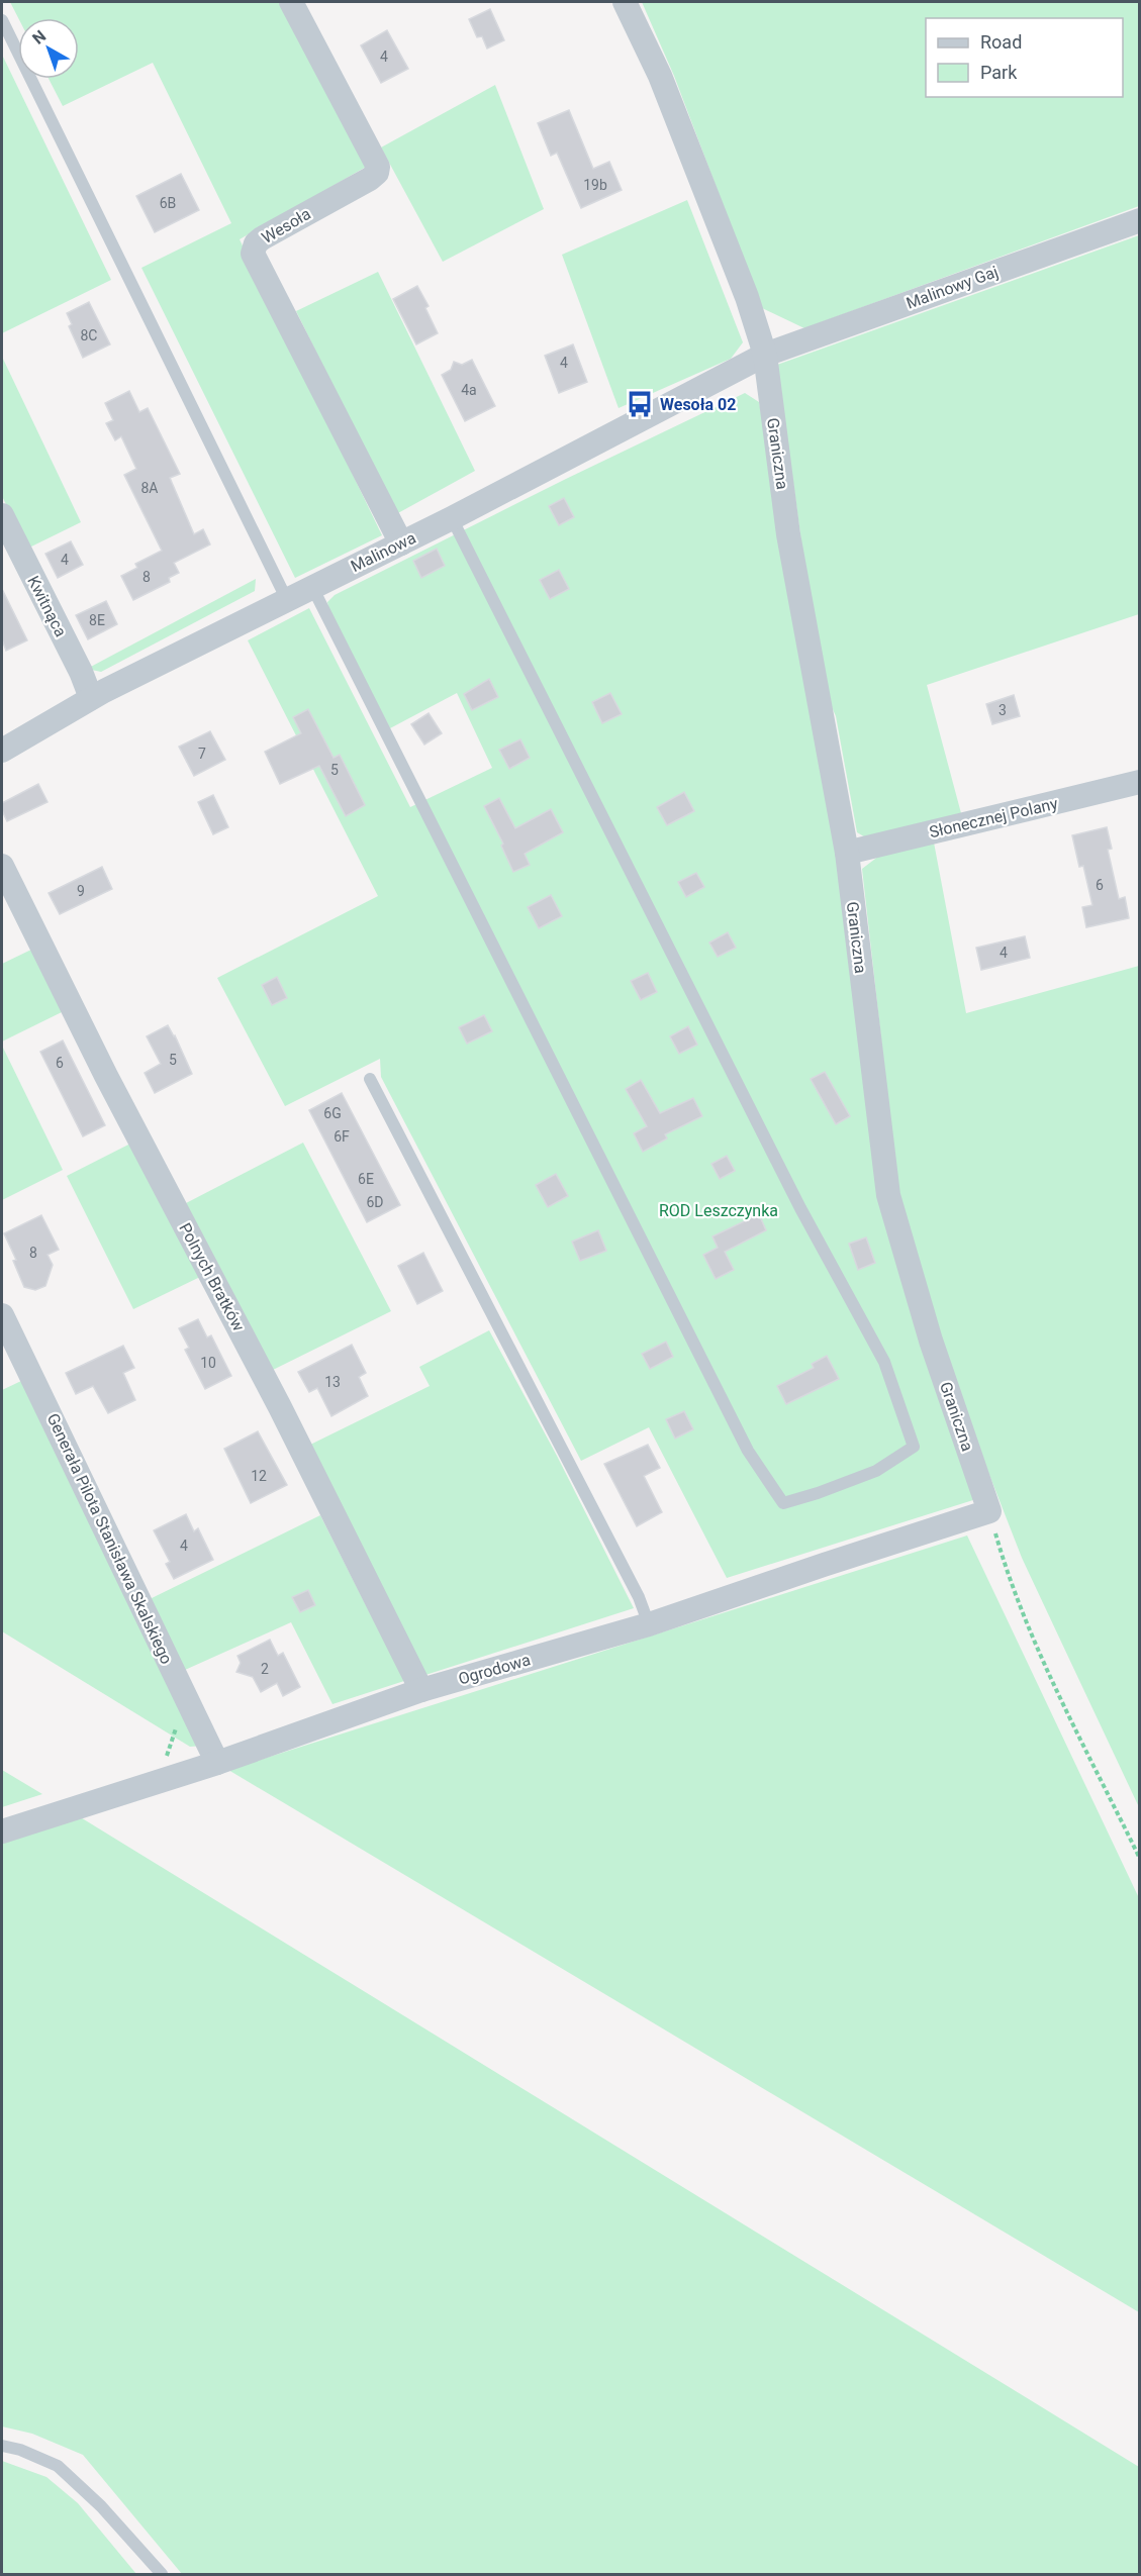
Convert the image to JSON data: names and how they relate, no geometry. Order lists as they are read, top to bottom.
{
  "streets": {
    "street": [
      "Wesoła",
      "Malinowy Gaj",
      "Graniczna",
      "Malinowa",
      "Kwitnąca",
      "Słonecznej Polany",
      "Polnych Bratków",
      "Generała Pilota Stanisława Skalskiego",
      "Ogrodowa"
    ]
  },
  "crossings": [
    ["Wesoła", "Malinowa"],
    ["Malinowy Gaj", "Graniczna"],
    ["Malinowy Gaj", "Malinowa"],
    ["Graniczna", "Malinowa"],
    ["Graniczna", "Słonecznej Polany"],
    ["Graniczna", "Ogrodowa"],
    ["Malinowa", "Kwitnąca"],
    ["Polnych Bratków", "Ogrodowa"],
    ["Generała Pilota Stanisława Skalskiego", "Ogrodowa"]
  ],
  "parks": ["ROD Leszczynka"],
  "places": {
    "bus stop": ["Wesoła 02"]
  },
  "house_numbers": [
    "4",
    "19b",
    "6B",
    "8C",
    "4",
    "4a",
    "8A",
    "4",
    "8",
    "8E",
    "3",
    "7",
    "5",
    "6",
    "9",
    "4",
    "5",
    "6",
    "6G",
    "6F",
    "6E",
    "6D",
    "8",
    "10",
    "13",
    "12",
    "4",
    "2"
  ],
  "legend": ["Road", "Park"],
  "north": "top left"
}
